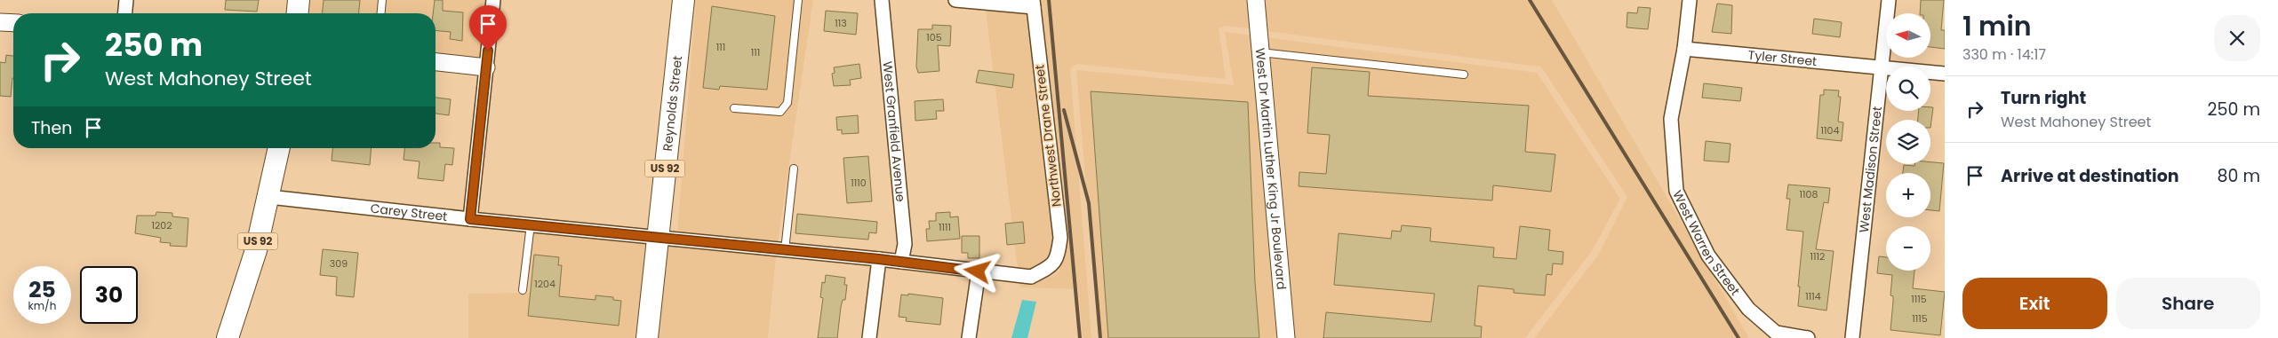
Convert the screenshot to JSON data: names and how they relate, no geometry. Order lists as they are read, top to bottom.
{
  "streets": {
    "main road": ["Reynolds Street", "US 92"],
    "street": [
      "Tyler Street",
      "West Granfield Avenue",
      "Northwest Drane Street",
      "West Madison Street",
      "West Dr Martin Luther King Jr Boulevard",
      "Carey Street",
      "West Warren Street"
    ]
  },
  "crossings": [
    ["Tyler Street", "West Madison Street"],
    ["Tyler Street", "West Warren Street"],
    ["Reynolds Street", "Carey Street"],
    ["West Granfield Avenue", "Carey Street"],
    ["Northwest Drane Street", "Carey Street"],
    ["US 92", "Carey Street"]
  ],
  "house_numbers": [
    "113",
    "105",
    "111",
    "111",
    "1104",
    "1110",
    "1108",
    "1202",
    "1111",
    "1112",
    "309",
    "1204",
    "1114",
    "1115",
    "1115"
  ],
  "north": "left",
  "page": {
    "heading": ["1 min", "330 m · 14:17"],
    "map_buttons": ["+", "−"],
    "turn": ["250 m", "West Mahoney Street"],
    "list": [
      {
        "name": "Turn right",
        "note": "West Mahoney Street",
        "value": "250 m"
      },
      {
        "name": "Arrive at destination",
        "value": "80 m"
      }
    ],
    "then": "Then",
    "speed": "25 km/h",
    "limit": "30",
    "buttons": ["Exit", "Share"]
  }
}
